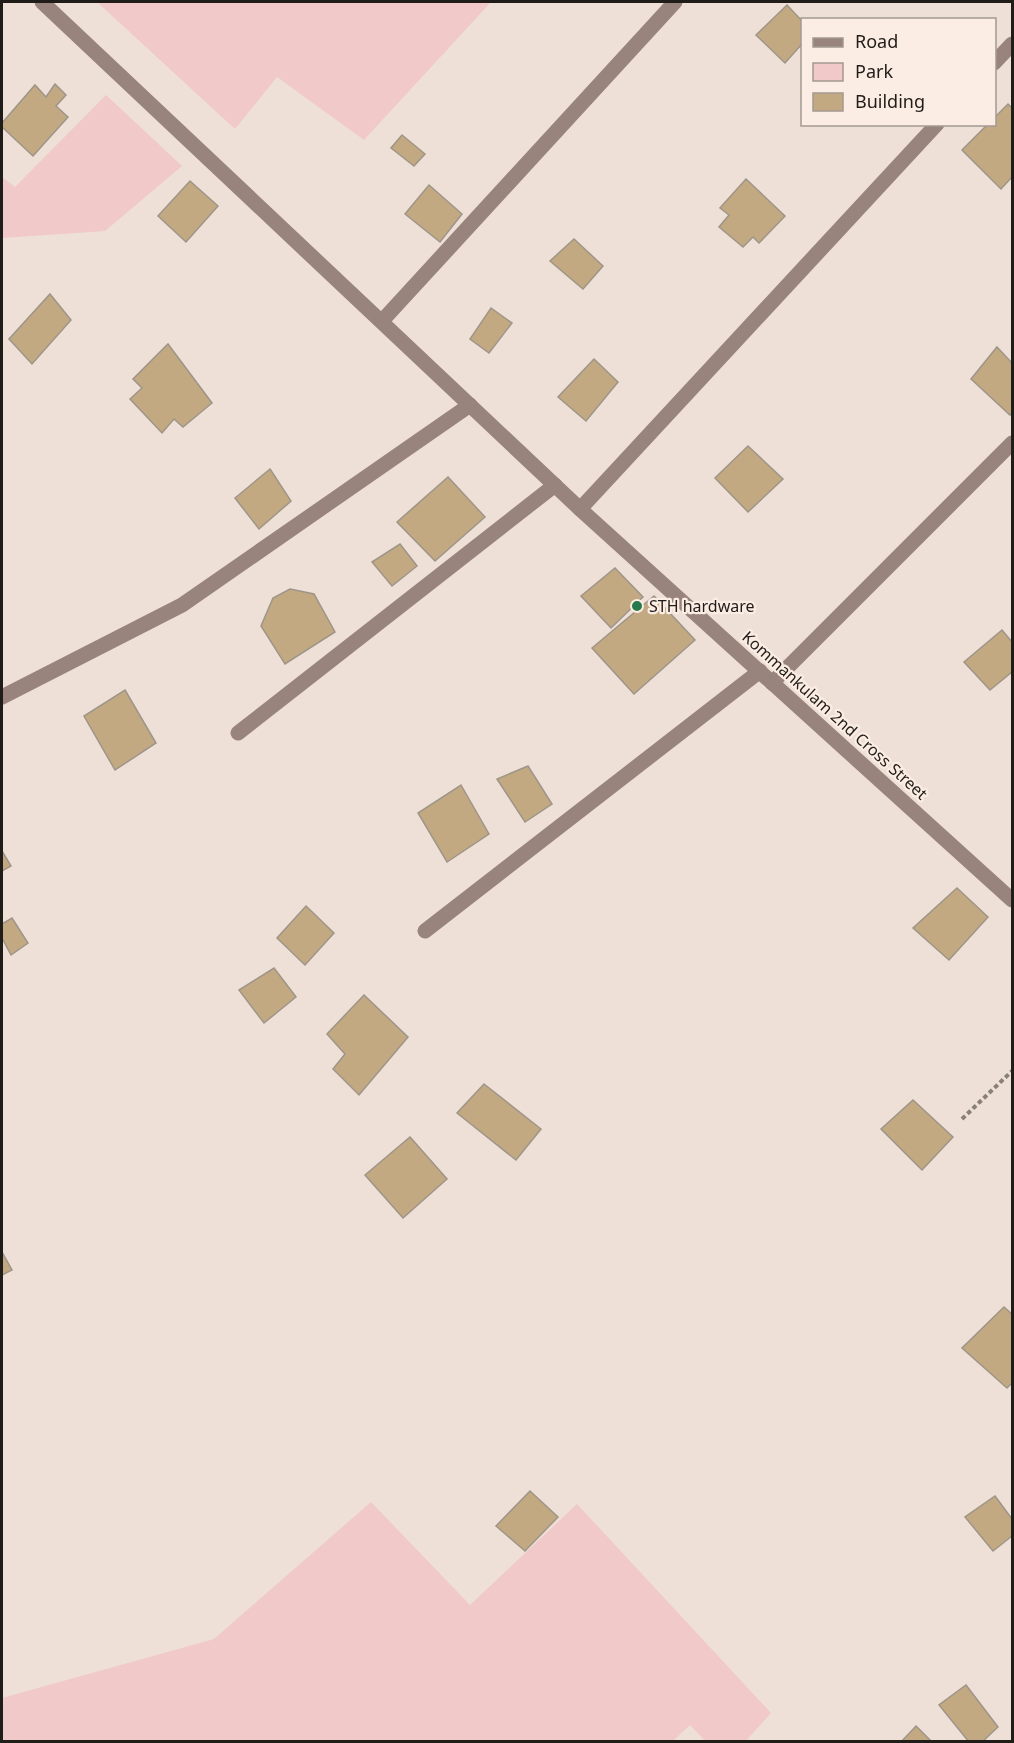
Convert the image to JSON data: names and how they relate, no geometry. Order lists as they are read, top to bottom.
{
  "streets": {
    "street": ["Kommankulam 2nd Cross Street"]
  },
  "places": ["STH hardware"],
  "legend": ["Road", "Park", "Building"]
}
